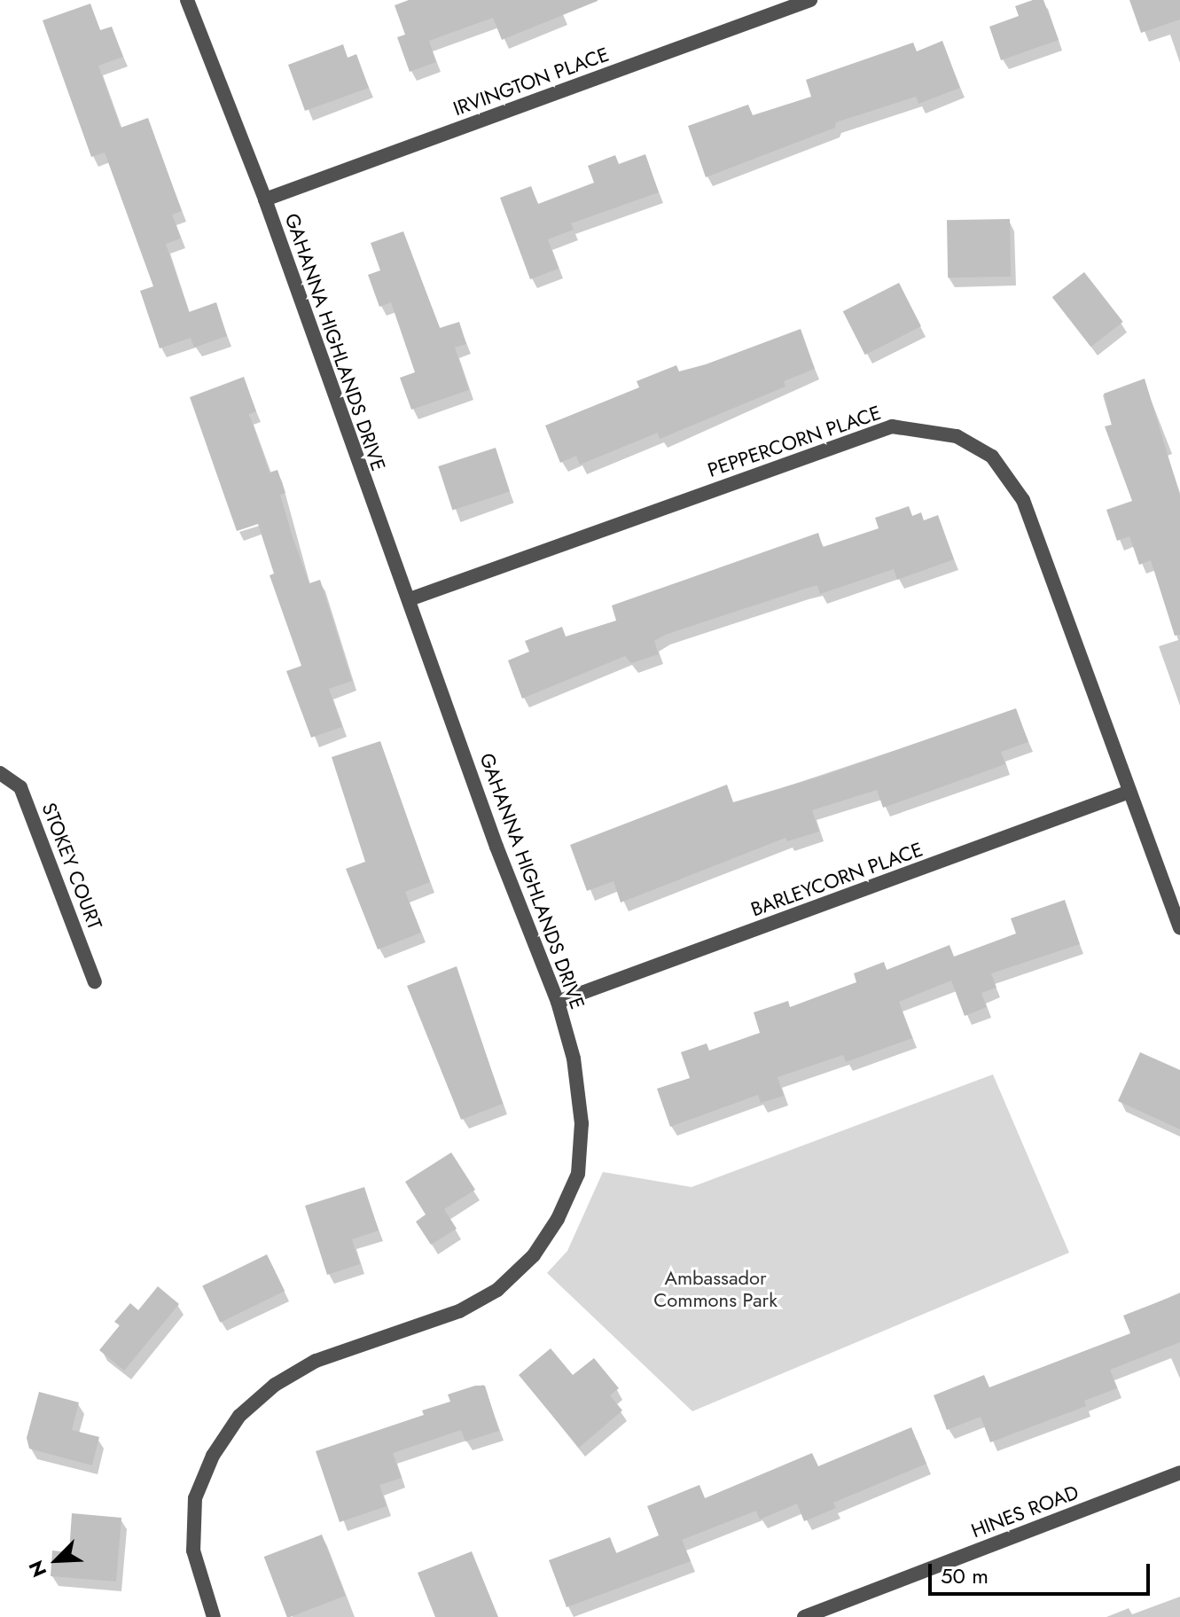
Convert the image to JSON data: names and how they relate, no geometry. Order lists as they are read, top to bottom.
{
  "streets": {
    "street": [
      "IRVINGTON PLACE",
      "GAHANNA HIGHLANDS DRIVE",
      "PEPPERCORN PLACE",
      "STOKEY COURT",
      "BARLEYCORN PLACE",
      "HINES ROAD"
    ]
  },
  "crossings": [
    ["IRVINGTON PLACE", "GAHANNA HIGHLANDS DRIVE"],
    ["GAHANNA HIGHLANDS DRIVE", "PEPPERCORN PLACE"],
    ["GAHANNA HIGHLANDS DRIVE", "BARLEYCORN PLACE"],
    ["PEPPERCORN PLACE", "BARLEYCORN PLACE"]
  ],
  "parks": ["Ambassador Commons Park"],
  "scale_bar": "50 m",
  "north": "bottom left"
}
